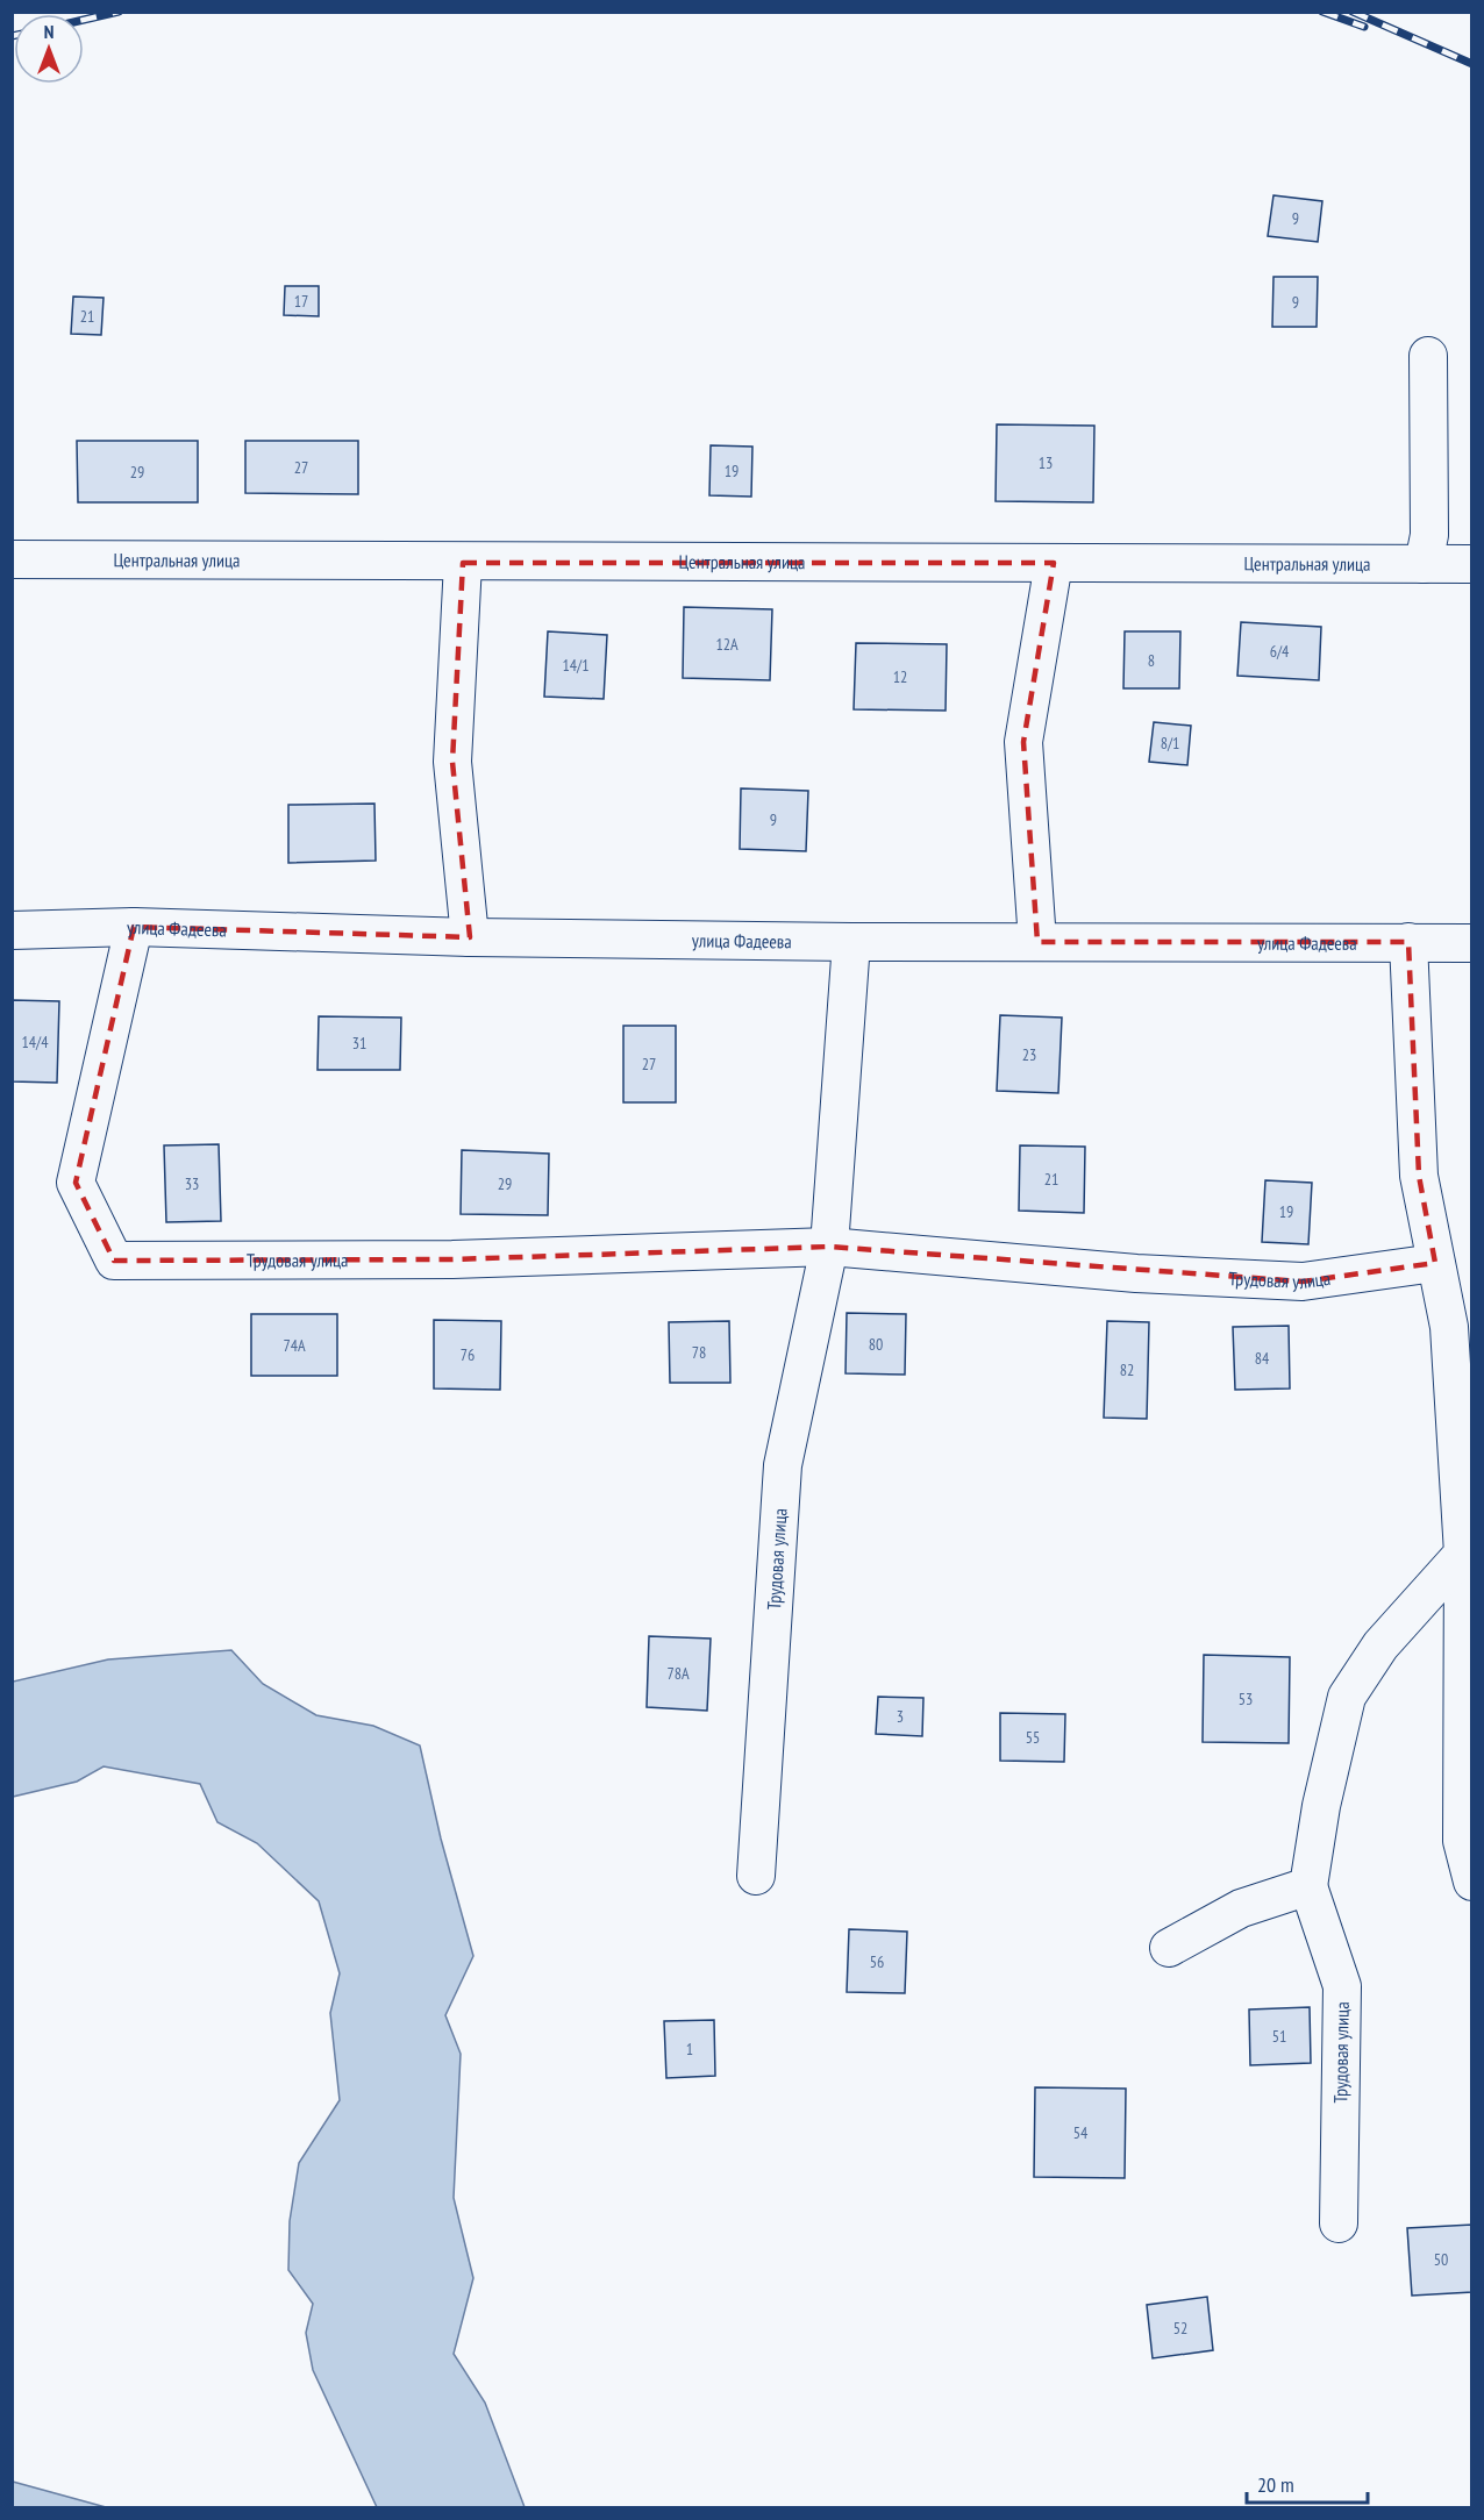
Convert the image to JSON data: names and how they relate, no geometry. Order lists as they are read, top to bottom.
{
  "streets": {
    "street": ["Центральная улица", "улица Фадеева", "Трудовая улица"]
  },
  "crossings": [
    ["улица Фадеева", "Трудовая улица"]
  ],
  "house_numbers": [
    "9",
    "17",
    "9",
    "21",
    "13",
    "27",
    "19",
    "29",
    "12А",
    "6/4",
    "8",
    "14/1",
    "12",
    "8/1",
    "9",
    "14/4",
    "31",
    "23",
    "27",
    "21",
    "33",
    "29",
    "19",
    "80",
    "74А",
    "78",
    "76",
    "84",
    "82",
    "78А",
    "53",
    "3",
    "55",
    "56",
    "51",
    "1",
    "54",
    "50",
    "52"
  ],
  "scale_bar": "20 m",
  "north": "top"
}
